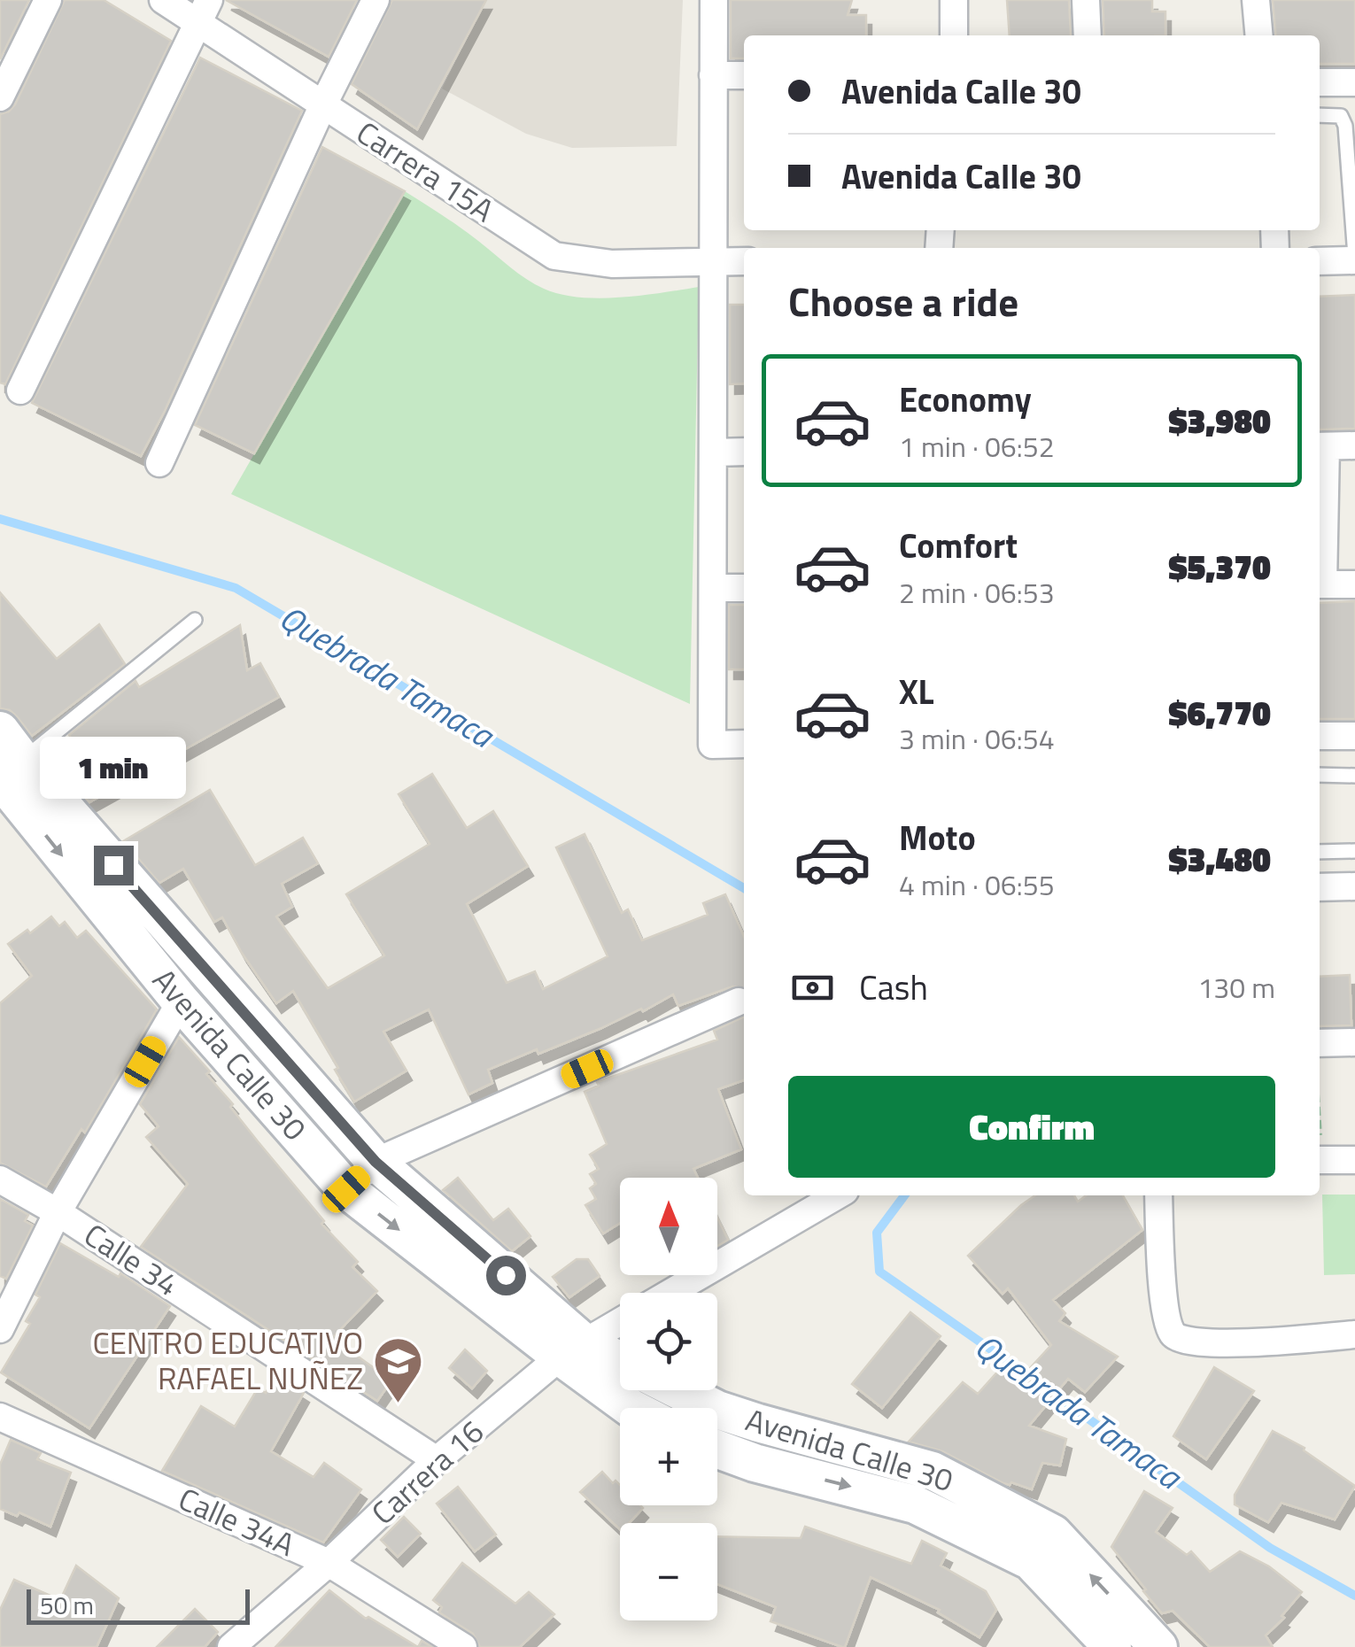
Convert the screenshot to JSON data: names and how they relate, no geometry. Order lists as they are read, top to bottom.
{
  "streets": {
    "main road": ["Avenida Calle 30"],
    "street": [
      "Carrera 15A",
      "Calle 34",
      "Carrera 16",
      "Calle 34A"
    ]
  },
  "crossings": [
    ["Avenida Calle 30", "Carrera 16"],
    ["Calle 34", "Carrera 16"],
    ["Carrera 16", "Calle 34A"]
  ],
  "water": ["Quebrada Tamaca"],
  "places": {
    "school or university": ["CENTRO EDUCATIVO RAFAEL NUÑEZ"]
  },
  "scale_bar": "50 m",
  "north": "top",
  "page": {
    "banner": ["Avenida Calle 30", "Avenida Calle 30"],
    "heading": "Choose a ride",
    "list": [
      {
        "name": "Economy",
        "note": "1 min · 06:52",
        "value": "$3,980"
      },
      {
        "name": "Comfort",
        "note": "2 min · 06:53",
        "value": "$5,370"
      },
      {
        "name": "XL",
        "note": "3 min · 06:54",
        "value": "$6,770"
      },
      {
        "name": "Moto",
        "note": "4 min · 06:55",
        "value": "$3,480"
      }
    ],
    "bubble": "1 min",
    "pay": ["Cash", "130 m"],
    "buttons": "Confirm",
    "map_buttons": ["+", "−"],
    "scale": "50 m"
  }
}
